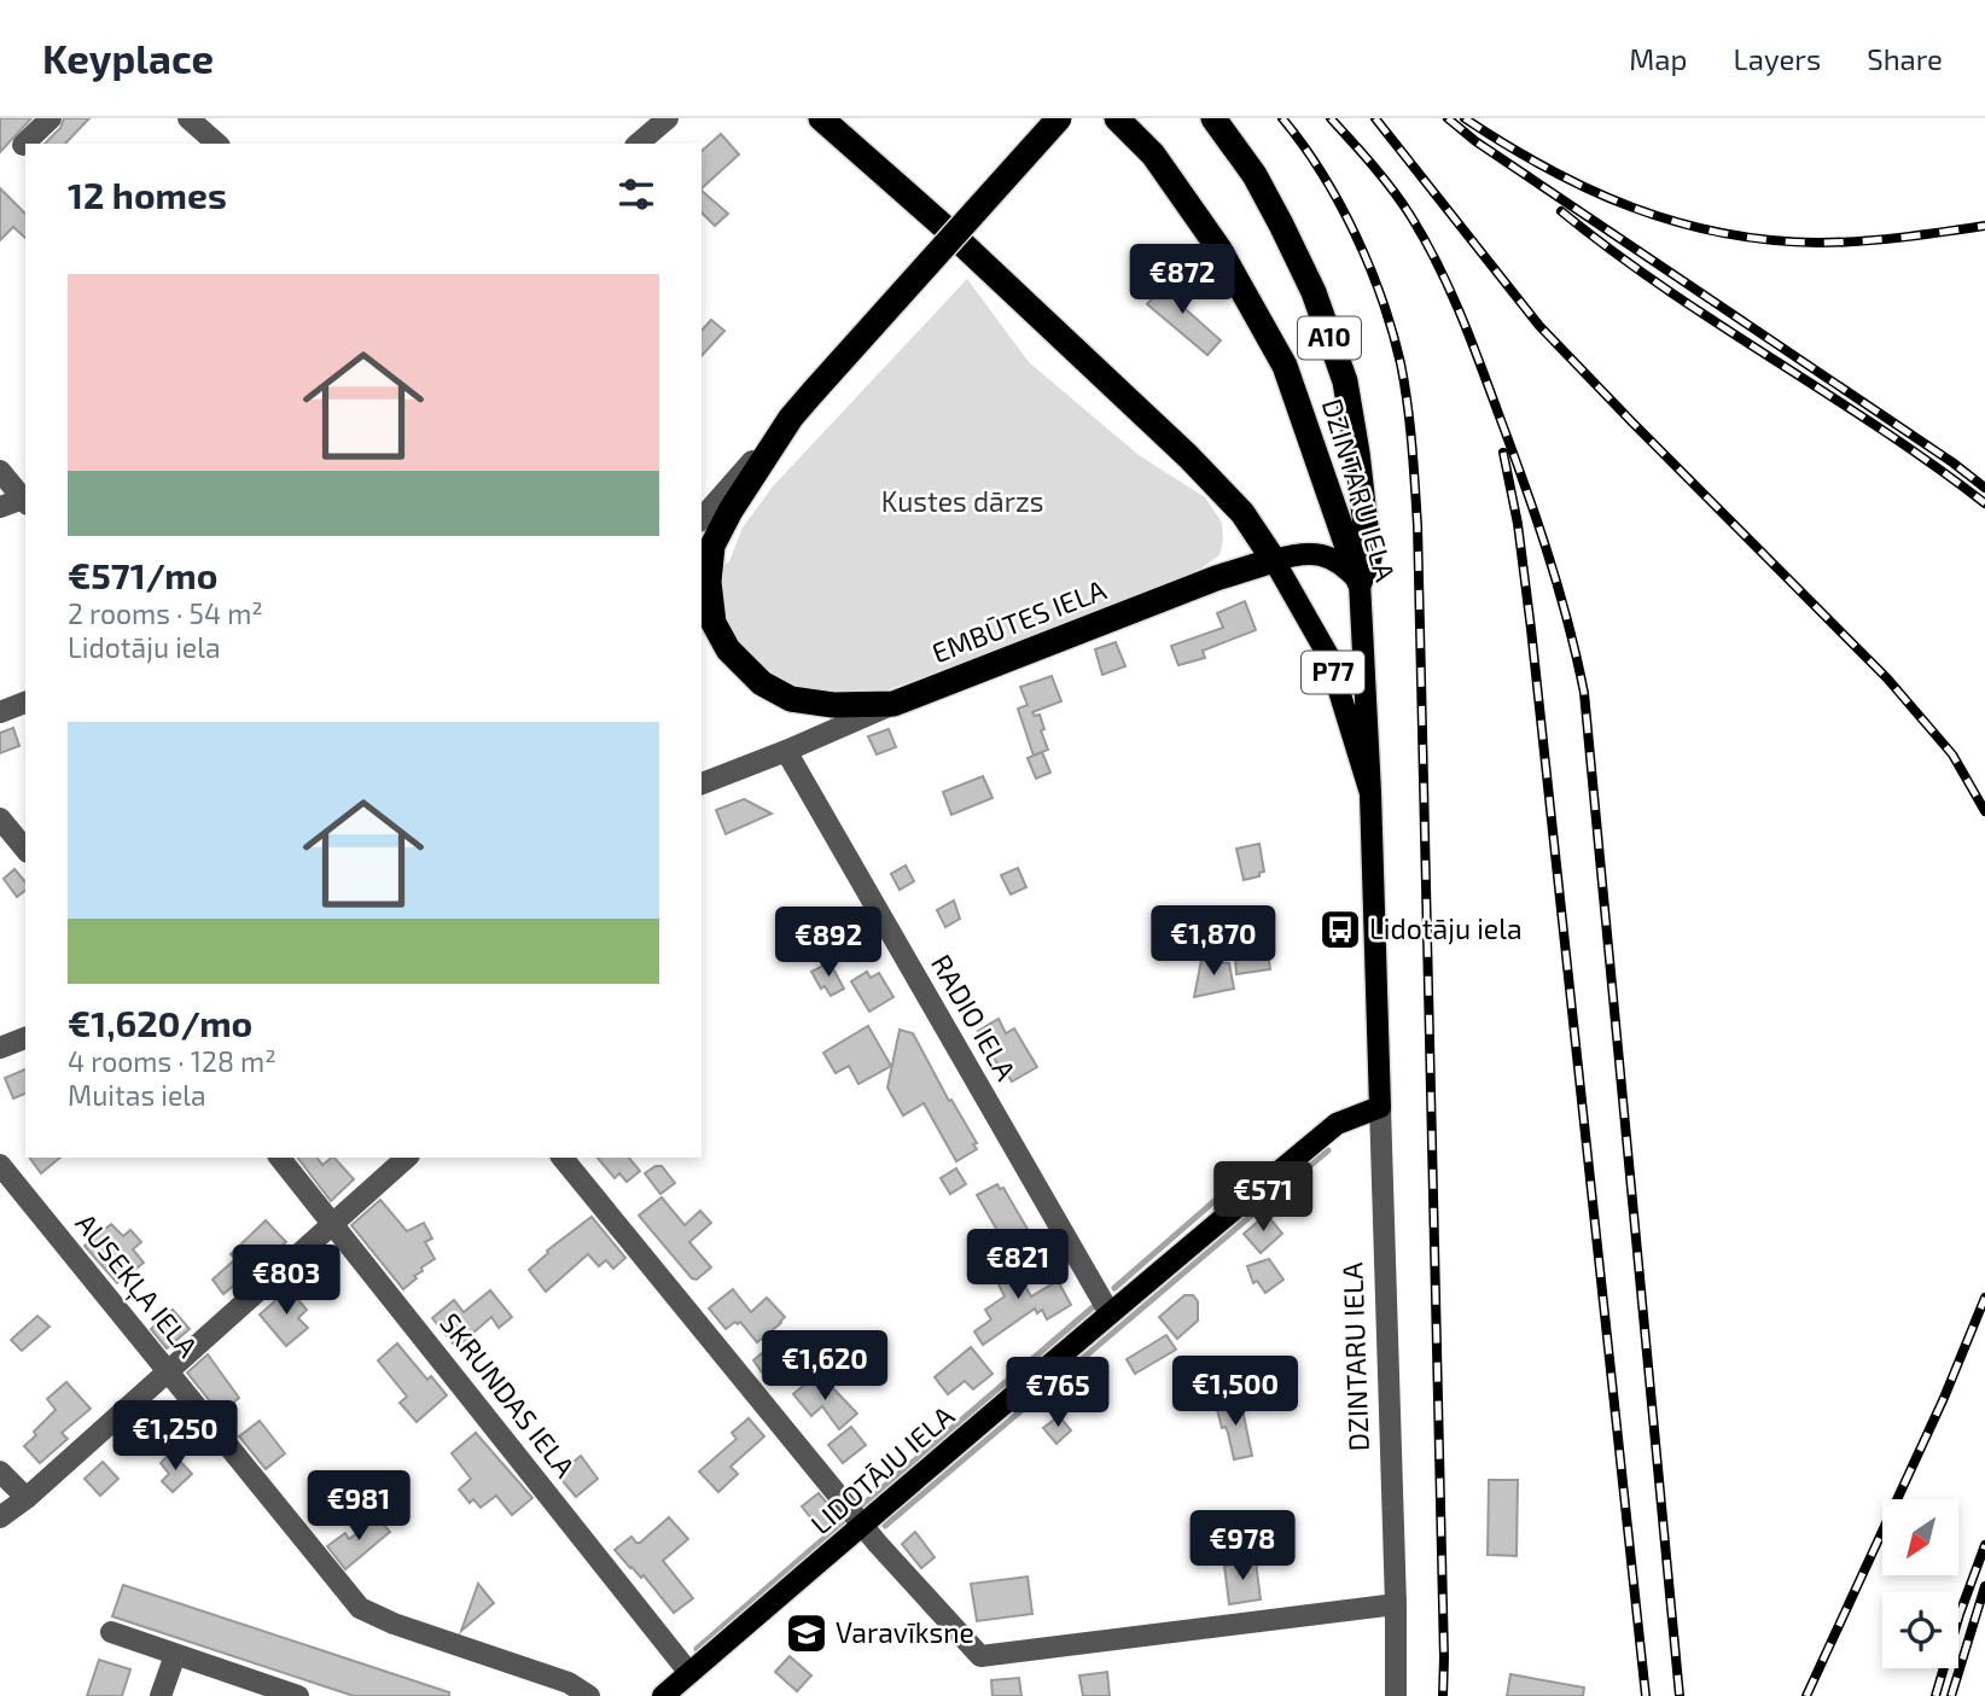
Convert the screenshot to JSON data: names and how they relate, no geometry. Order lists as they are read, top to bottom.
{
  "streets": {
    "highway": ["A10", "DZINTARU IELA", "EMBŪTES IELA"],
    "main road": ["P77", "LIDOTĀJU IELA"],
    "street": ["RADIO IELA", "AUSEKĻA IELA", "SKRUNDAS IELA"]
  },
  "crossings": [
    ["A10", "DZINTARU IELA"],
    ["A10", "EMBŪTES IELA"],
    ["DZINTARU IELA", "EMBŪTES IELA"],
    ["DZINTARU IELA", "P77"],
    ["DZINTARU IELA", "LIDOTĀJU IELA"],
    ["EMBŪTES IELA", "P77"],
    ["EMBŪTES IELA", "RADIO IELA"],
    ["RADIO IELA", "LIDOTĀJU IELA"],
    ["SKRUNDAS IELA", "LIDOTĀJU IELA"]
  ],
  "parks": ["Kustes dārzs"],
  "places": {
    "bus stop": ["Lidotāju iela"],
    "school or university": ["Varavīksne"]
  },
  "north": "bottom left",
  "page": {
    "header": "Keyplace",
    "nav": ["Map", "Layers", "Share"],
    "heading": "12 homes",
    "price": [
      "€872",
      "€1,870",
      "€892",
      "€571",
      "€821",
      "€803",
      "€1,620",
      "€1,500",
      "€765",
      "€1,250",
      "€981",
      "€978"
    ],
    "list": [
      {
        "name": "€571/mo",
        "note": "2 rooms · 54 m² · Lidotāju iela"
      },
      {
        "name": "€1,620/mo",
        "note": "4 rooms · 128 m² · Muitas iela"
      }
    ]
  }
}
